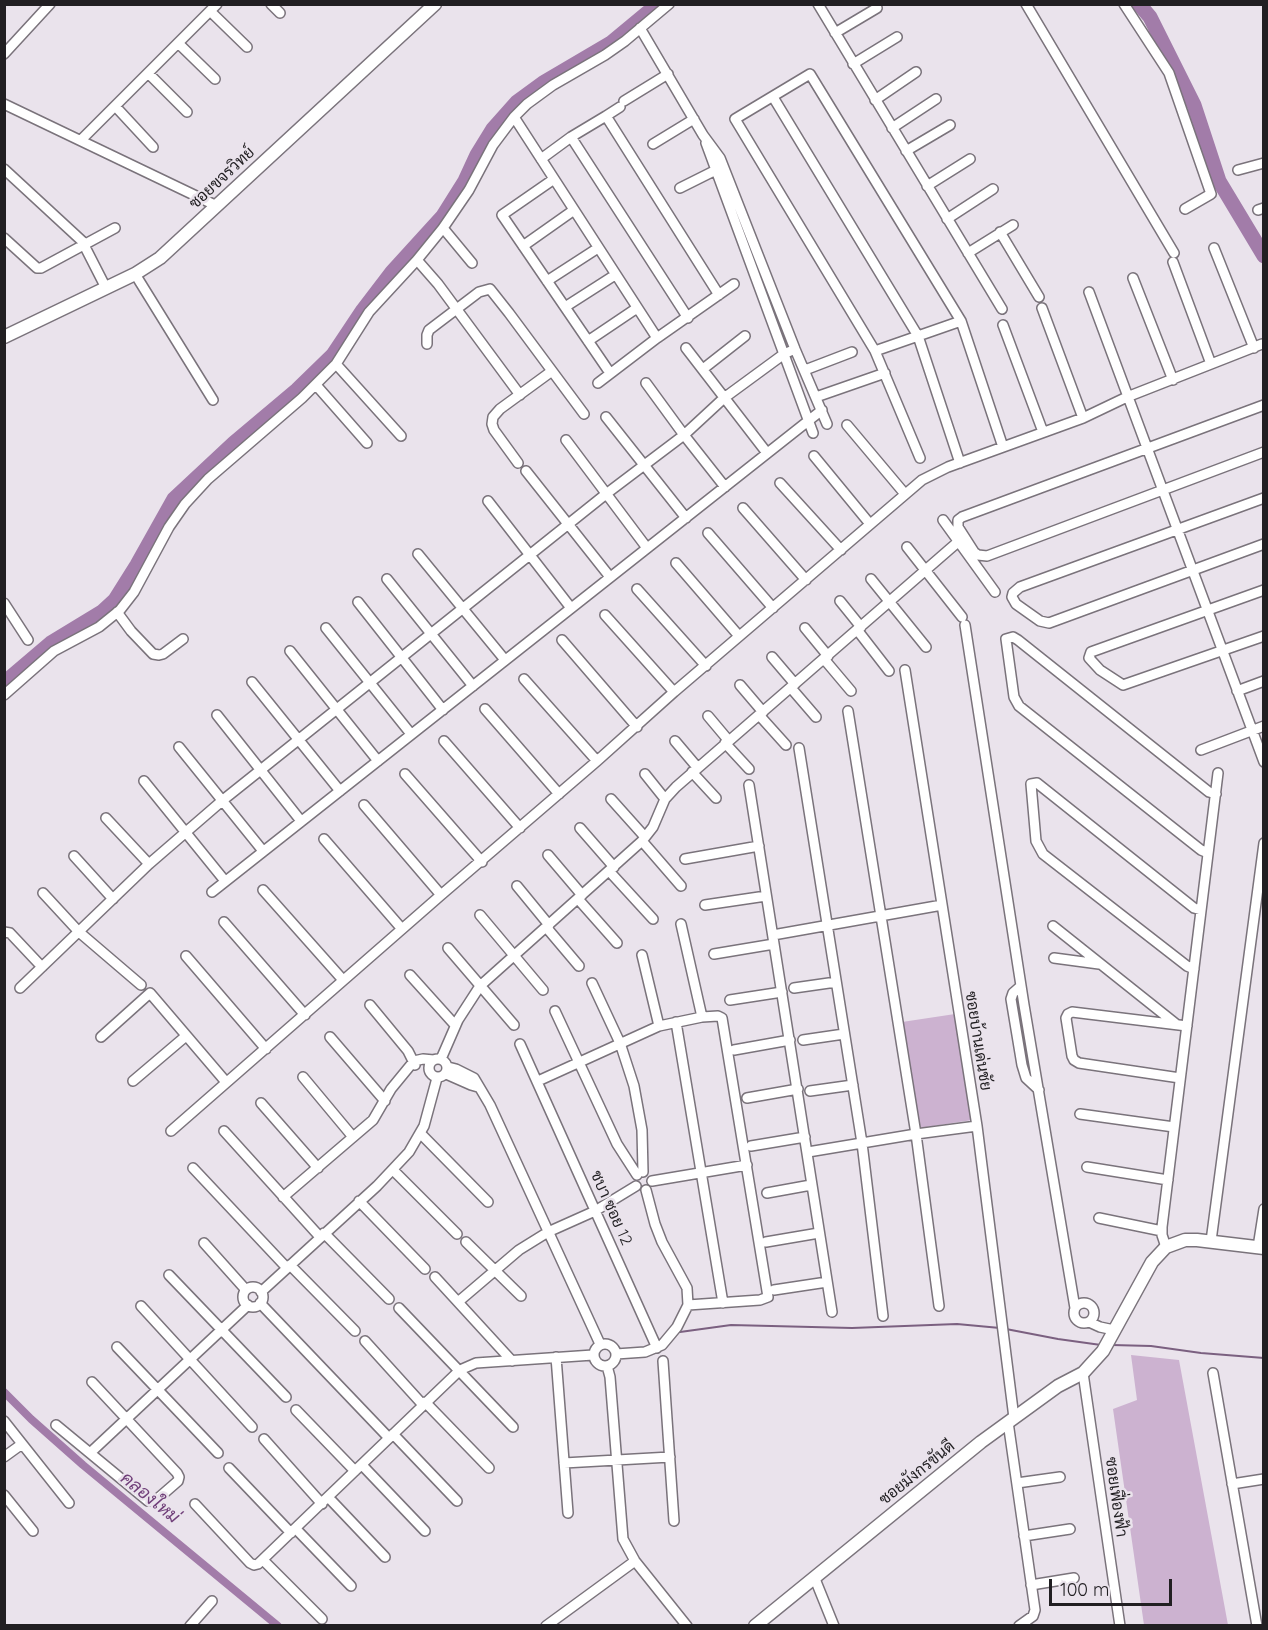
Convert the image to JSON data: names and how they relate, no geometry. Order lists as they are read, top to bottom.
{
  "streets": {
    "street": [
      "ซอยขจรวิทย์",
      "ซอยบ้านเด่นชัย",
      "ชบา ซอย 12",
      "ซอยมังกรขันดี",
      "ซอยเฟื่องฟ้า"
    ]
  },
  "crossings": [
    ["ซอยบ้านเด่นชัย", "ซอยมังกรขันดี"],
    ["ซอยมังกรขันดี", "ซอยเฟื่องฟ้า"]
  ],
  "water": ["คลองใหม่"],
  "scale_bar": "100 m"
}
